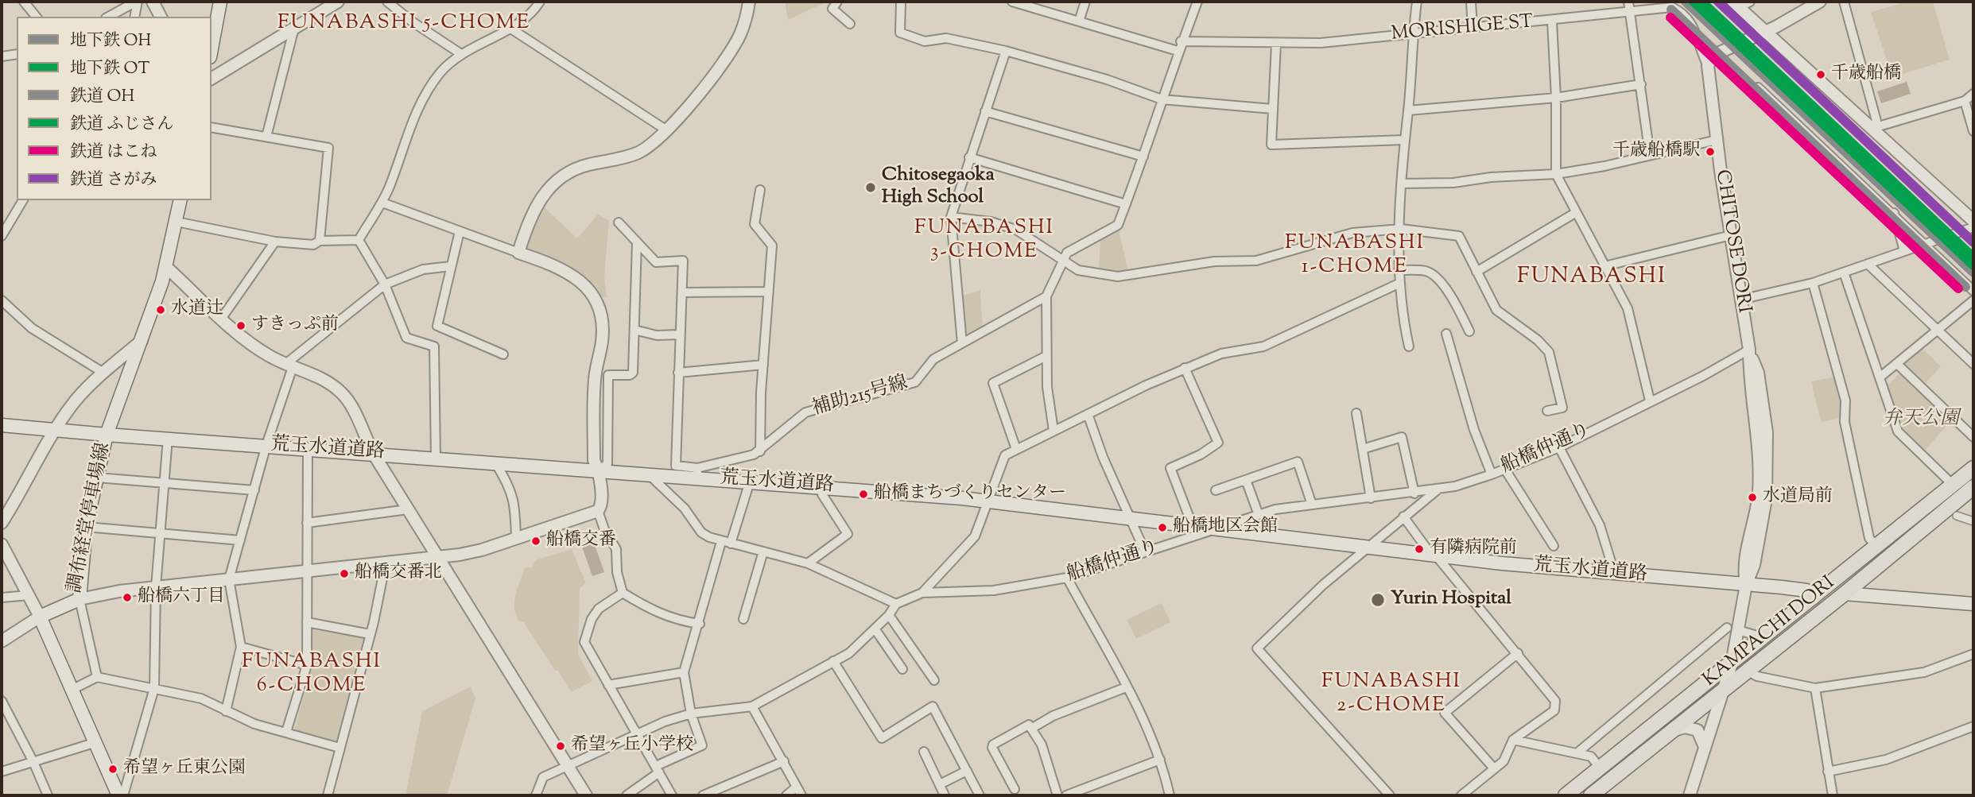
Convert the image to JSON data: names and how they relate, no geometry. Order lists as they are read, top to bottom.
{
  "streets": {
    "main road": ["荒玉水道道路", "調布経堂停車場線", "KAMPACHI DORI"],
    "street": [
      "MORISHIGE ST",
      "CHITOSE DORI",
      "補助215号線",
      "船橋仲通り"
    ]
  },
  "crossings": [
    ["MORISHIGE ST", "CHITOSE DORI"],
    ["CHITOSE DORI", "荒玉水道道路"],
    ["CHITOSE DORI", "船橋仲通り"],
    ["CHITOSE DORI", "KAMPACHI DORI"],
    ["補助215号線", "荒玉水道道路"],
    ["荒玉水道道路", "船橋仲通り"],
    ["荒玉水道道路", "調布経堂停車場線"],
    ["荒玉水道道路", "KAMPACHI DORI"]
  ],
  "districts": [
    "FUNABASHI 5-CHOME",
    "FUNABASHI 3-CHOME",
    "FUNABASHI 1-CHOME",
    "FUNABASHI",
    "FUNABASHI 6-CHOME",
    "FUNABASHI 2-CHOME"
  ],
  "parks": ["弁天公園"],
  "places": [
    "千歳船橋",
    "千歳船橋駅",
    "Chitosegaoka High School",
    "水道辻",
    "すきっぷ前",
    "船橋まちづくりセンター",
    "水道局前",
    "船橋地区会館",
    "船橋交番",
    "有隣病院前",
    "船橋交番北",
    "船橋六丁目",
    "Yurin Hospital",
    "希望ヶ丘小学校",
    "希望ヶ丘東公園"
  ],
  "lines": [
    "metro line OH",
    "metro line OT",
    "rail line ふじさん",
    "rail line さがみ",
    "rail line OH",
    "rail line はこね"
  ],
  "legend": [
    "地下鉄 OH",
    "地下鉄 OT",
    "鉄道 OH",
    "鉄道 ふじさん",
    "鉄道 はこね",
    "鉄道 さがみ"
  ]
}
